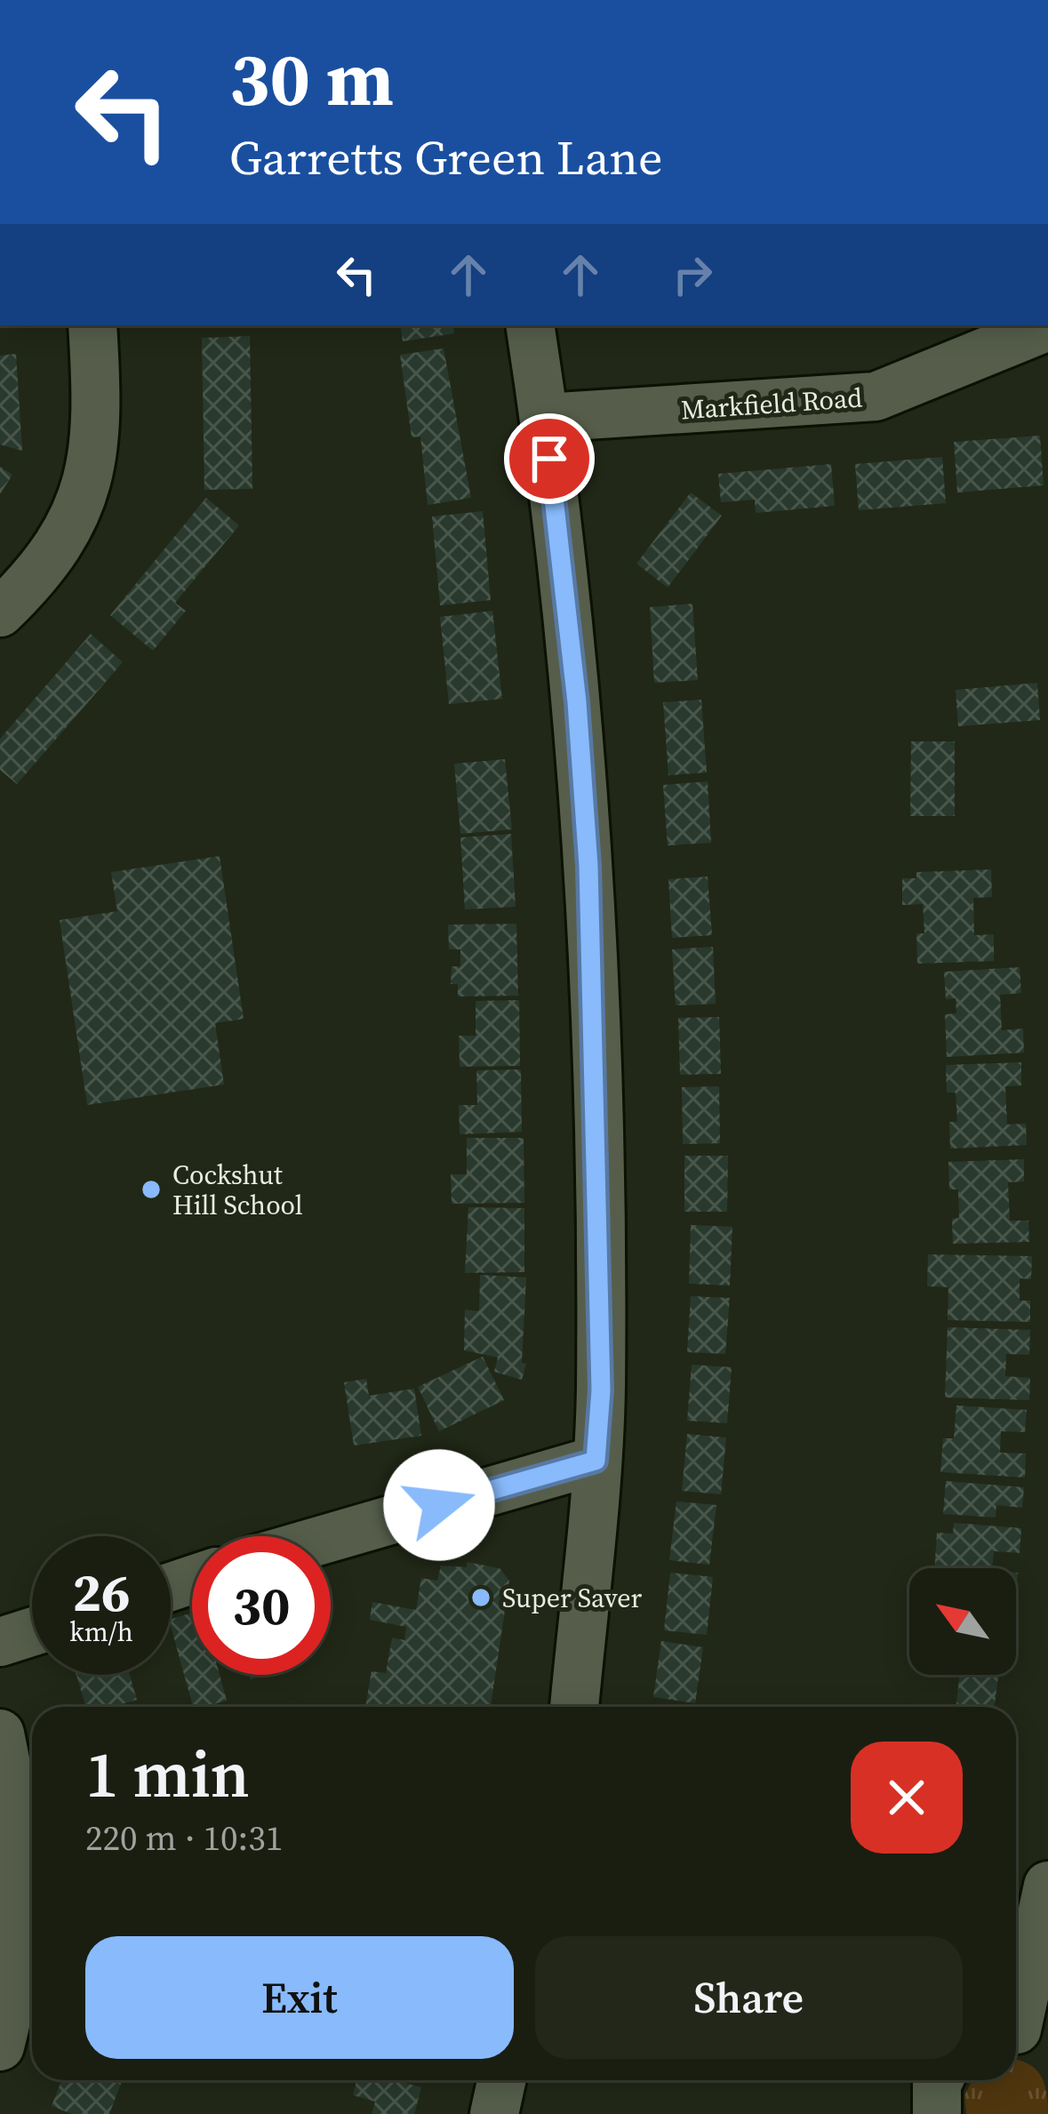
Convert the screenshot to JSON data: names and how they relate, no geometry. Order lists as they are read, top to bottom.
{
  "streets": {
    "street": ["Markfield Road"]
  },
  "places": ["Cockshut Hill School", "Super Saver"],
  "north": "top left",
  "page": {
    "turn": ["30 m", "Garretts Green Lane"],
    "speed": "26 km/h",
    "limit": "30",
    "heading": ["1 min", "220 m · 10:31"],
    "buttons": ["Exit", "Share"]
  }
}
